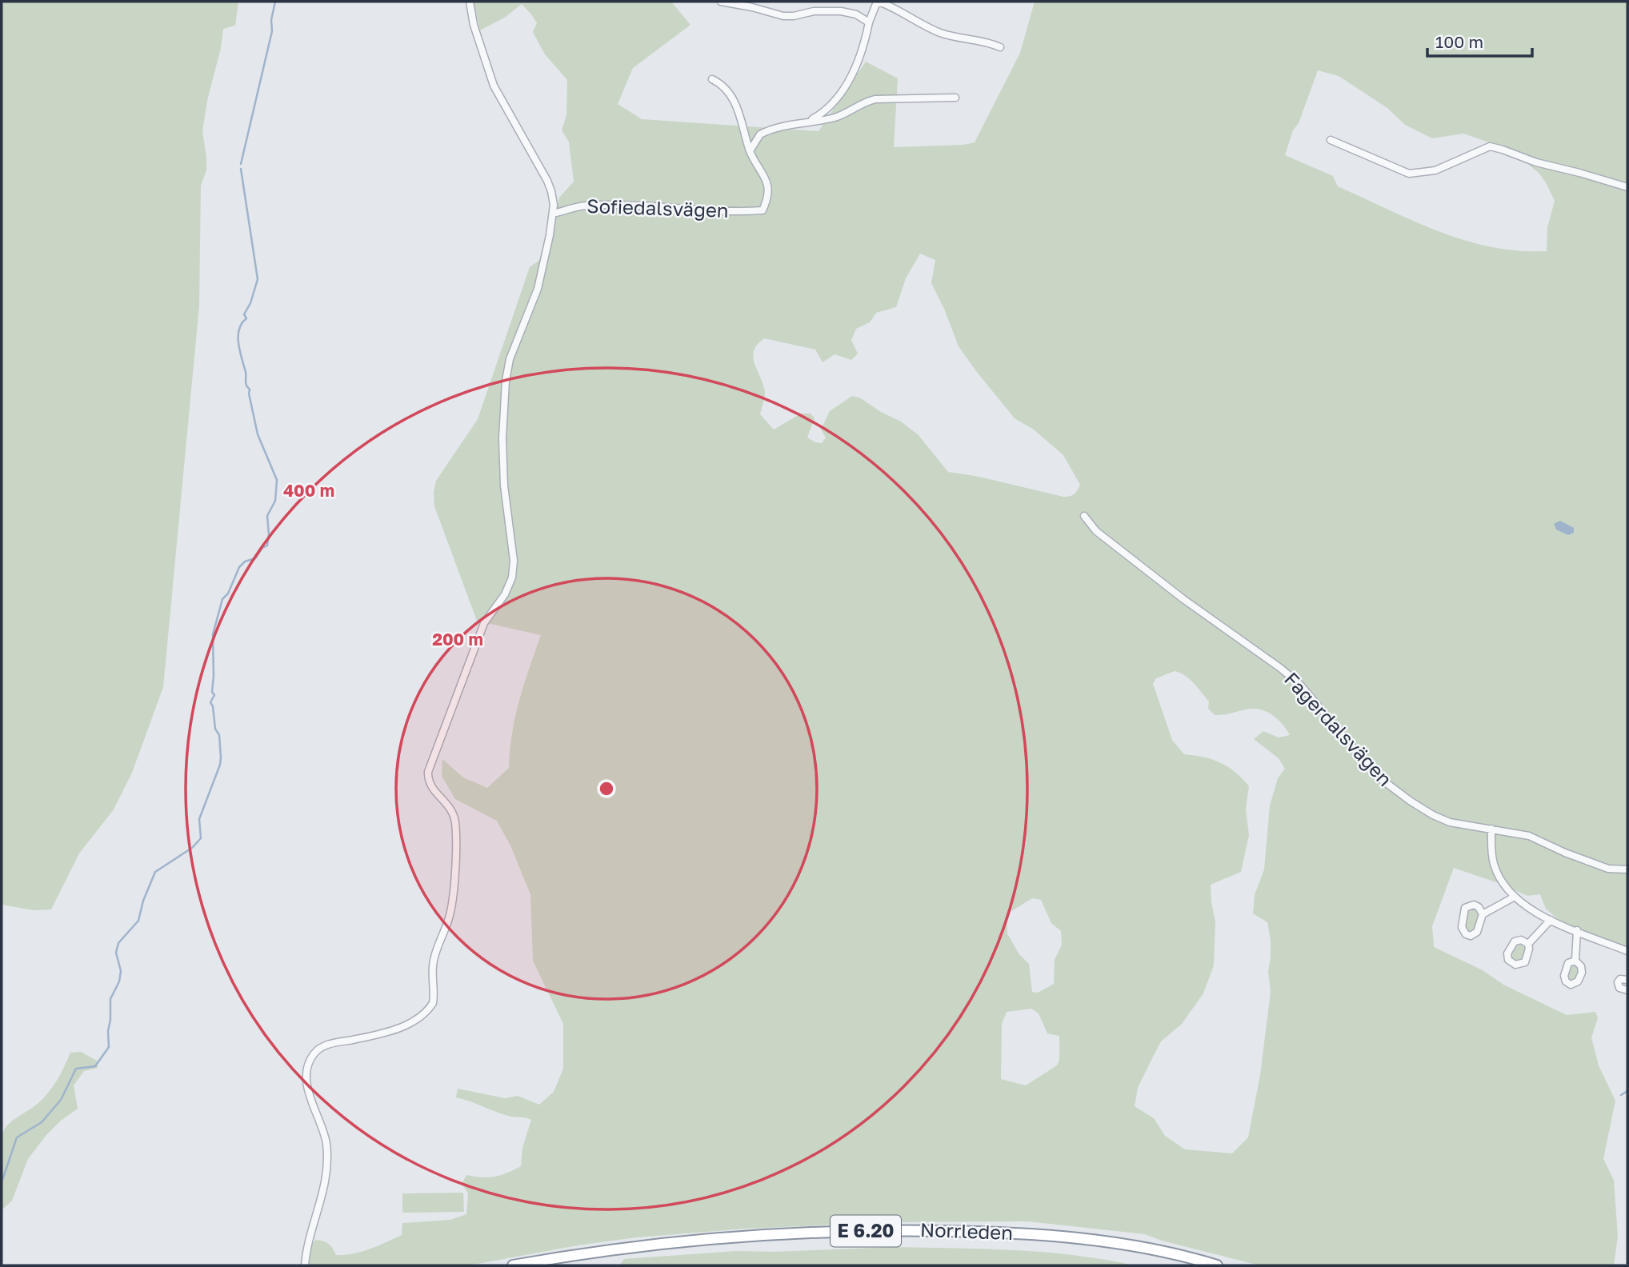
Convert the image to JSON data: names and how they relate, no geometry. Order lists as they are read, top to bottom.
{
  "streets": {
    "highway": ["E 6.20", "Norrleden"],
    "street": ["Sofiedalsvägen", "Fagerdalsvägen"]
  },
  "scale_bar": "100 m",
  "rings": ["400 m", "200 m"]
}
